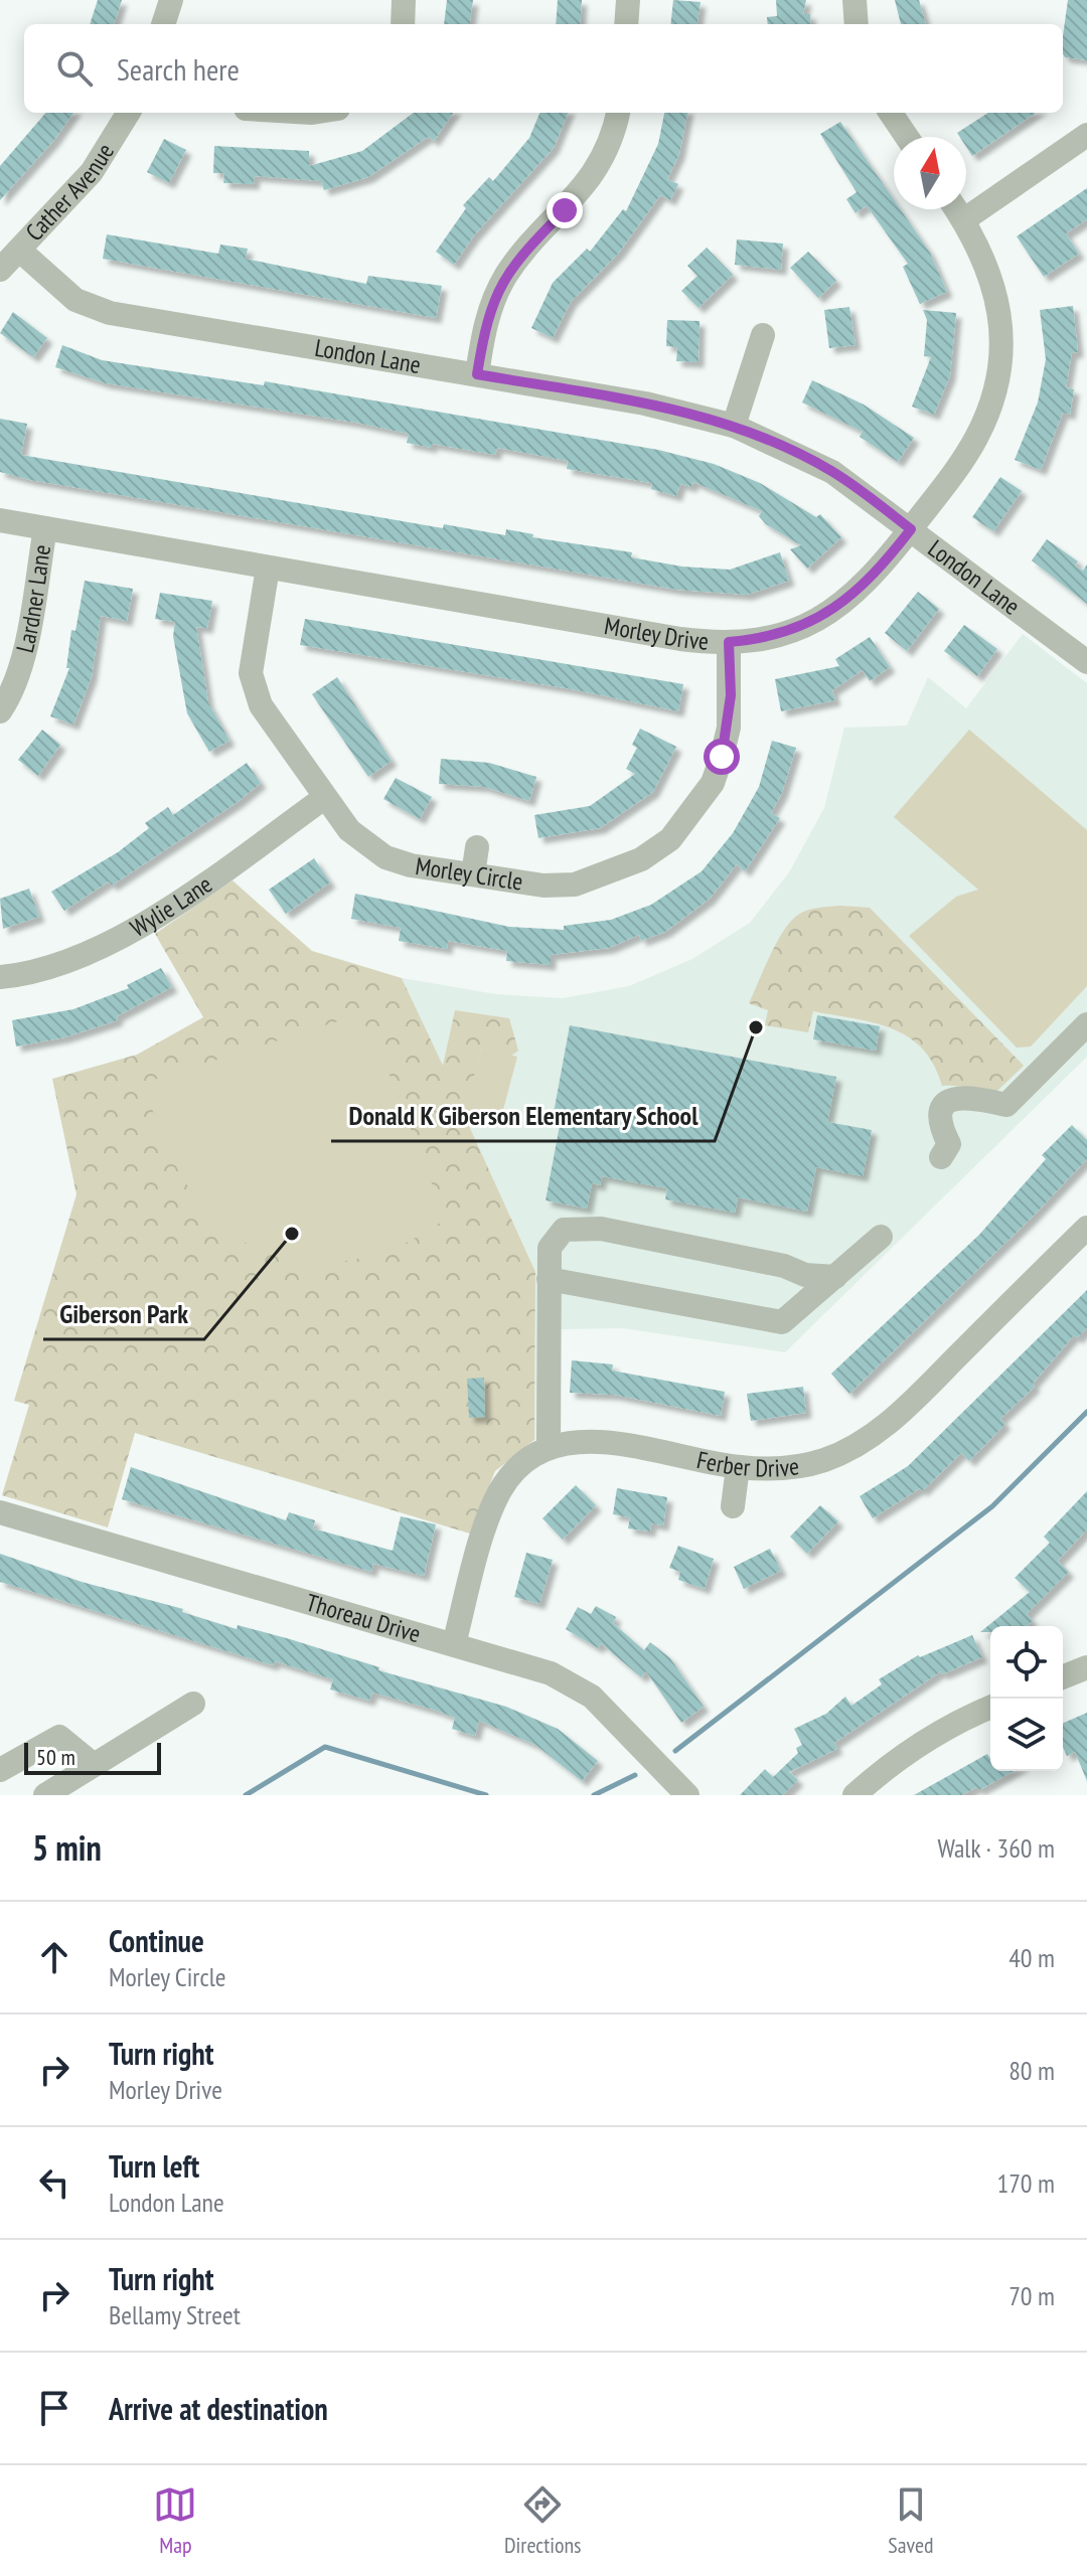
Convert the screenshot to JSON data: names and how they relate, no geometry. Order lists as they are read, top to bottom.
{
  "streets": {
    "street": [
      "Cather Avenue",
      "London Lane",
      "Lardner Lane",
      "Morley Drive",
      "Morley Circle",
      "Wylie Lane",
      "Ferber Drive",
      "Thoreau Drive"
    ]
  },
  "crossings": [
    ["Cather Avenue", "London Lane"],
    ["London Lane", "Morley Drive"],
    ["Lardner Lane", "Morley Drive"],
    ["Morley Drive", "Morley Circle"],
    ["Morley Circle", "Wylie Lane"],
    ["Ferber Drive", "Thoreau Drive"]
  ],
  "places": ["Donald K Giberson Elementary School", "Giberson Park"],
  "scale_bar": "50 m",
  "north": "top",
  "page": {
    "search": "Search here",
    "scale": "50 m",
    "heading": ["5 min", "Walk · 360 m"],
    "list": [
      ["Continue", "Morley Circle", "40 m"],
      ["Turn right", "Morley Drive", "80 m"],
      ["Turn left", "London Lane", "170 m"],
      ["Turn right", "Bellamy Street", "70 m"],
      "Arrive at destination"
    ],
    "nav": ["Map", "Directions", "Saved"]
  }
}
